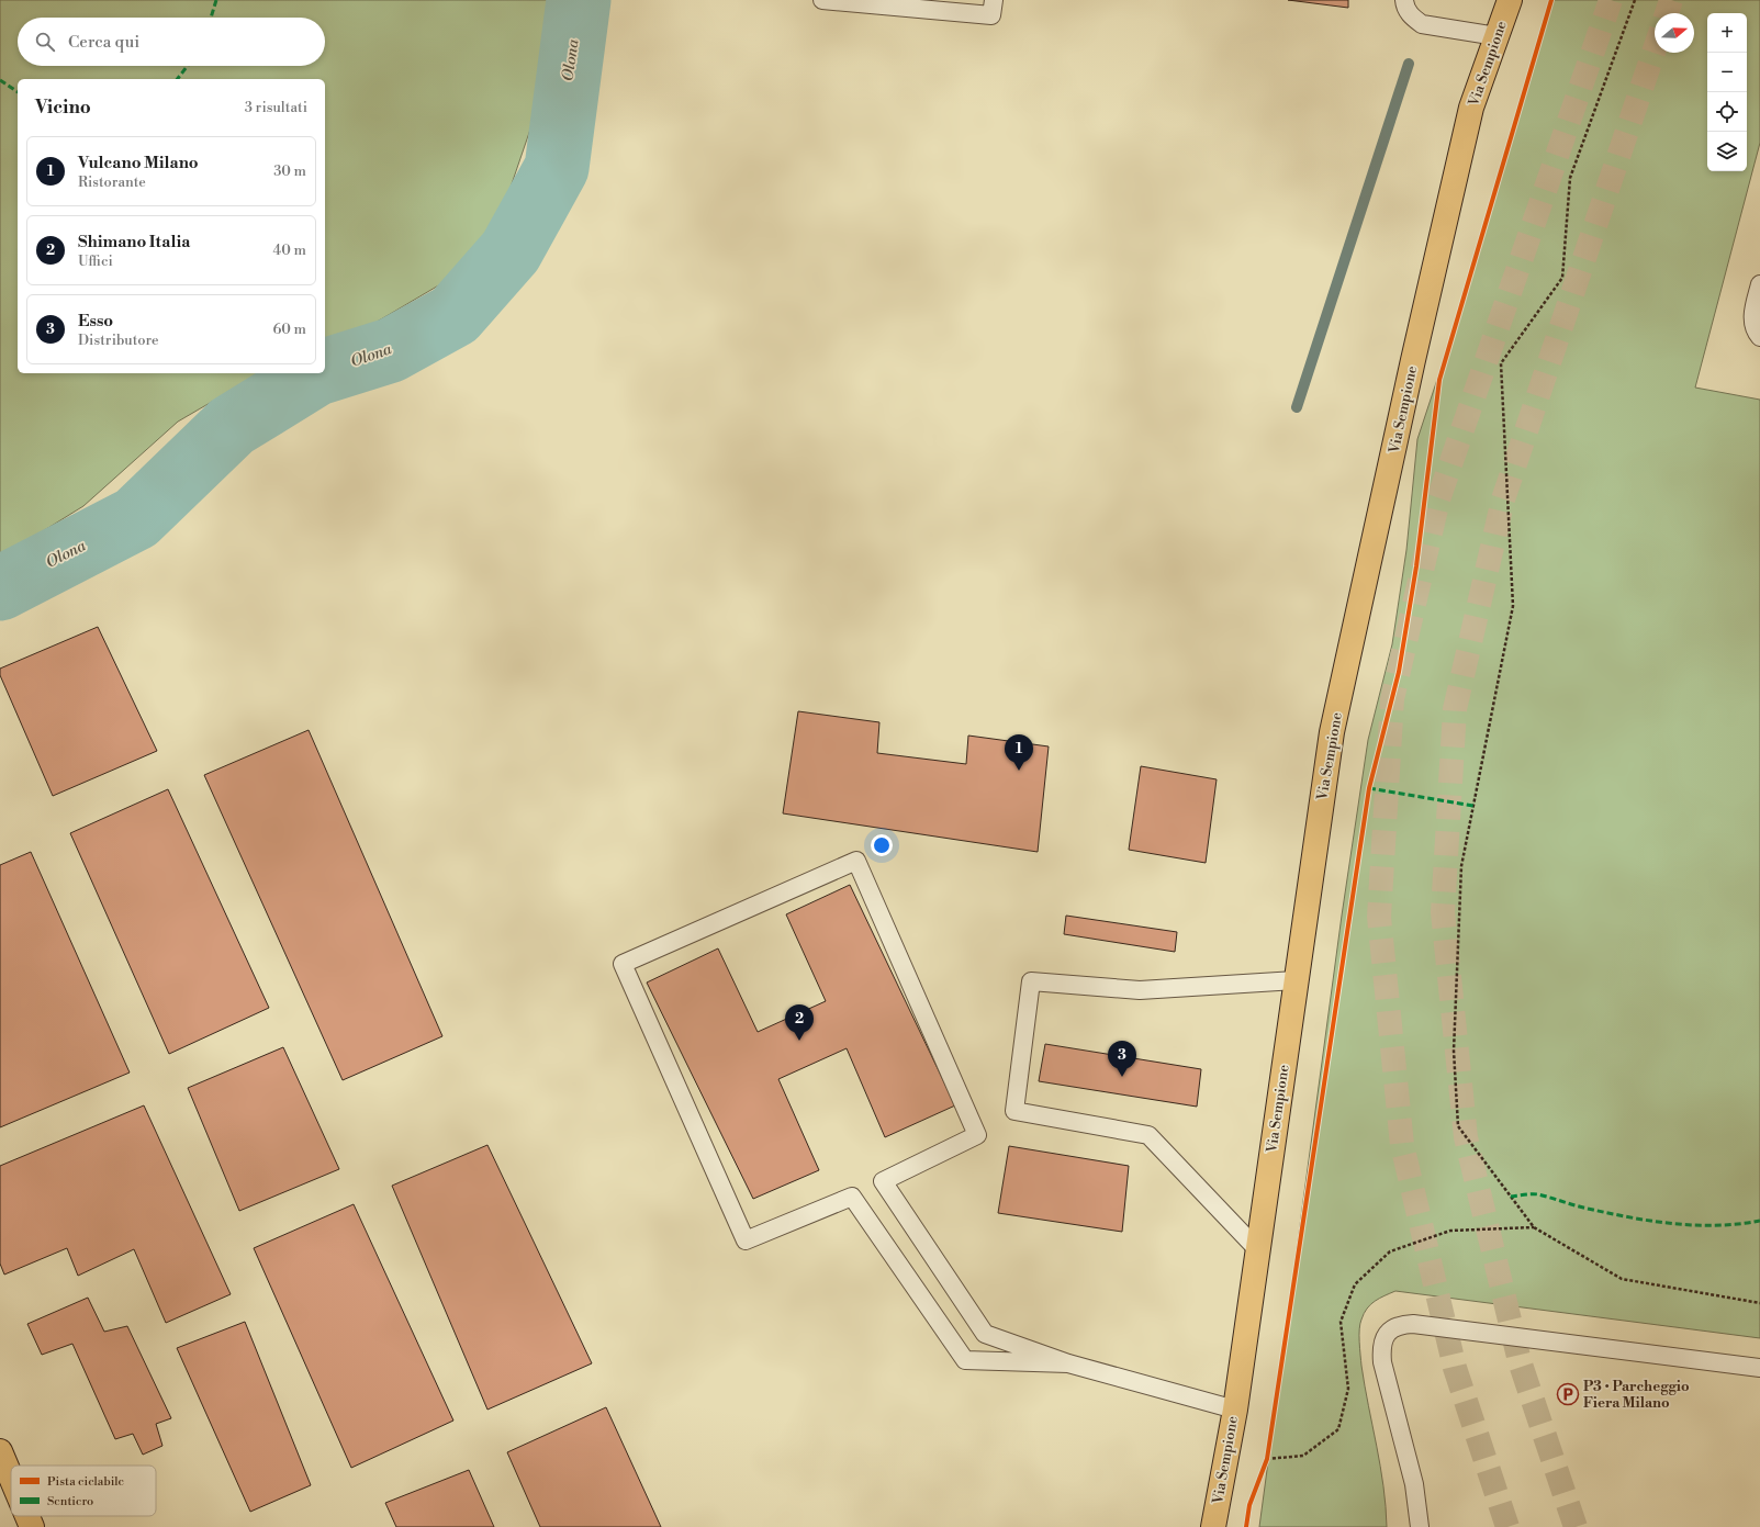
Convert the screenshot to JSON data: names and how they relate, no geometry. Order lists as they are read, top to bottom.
{
  "streets": {
    "main road": ["Via Sempione"]
  },
  "water": ["Olona"],
  "places": {
    "parking": ["P3 • Parcheggio Fiera Milano"]
  },
  "legend": ["Pista ciclabile", "Sentiero"],
  "north": "right",
  "page": {
    "map_buttons": ["+", "−"],
    "search": "Cerca qui",
    "heading": ["Vicino", "3 risultati"],
    "list": [
      {
        "mark": "1",
        "name": "Vulcano Milano",
        "note": "Ristorante",
        "value": "30 m"
      },
      {
        "mark": "2",
        "name": "Shimano Italia",
        "note": "Uffici",
        "value": "40 m"
      },
      {
        "mark": "3",
        "name": "Esso",
        "note": "Distributore",
        "value": "60 m"
      }
    ],
    "pins": ["1", "2", "3"]
  }
}
